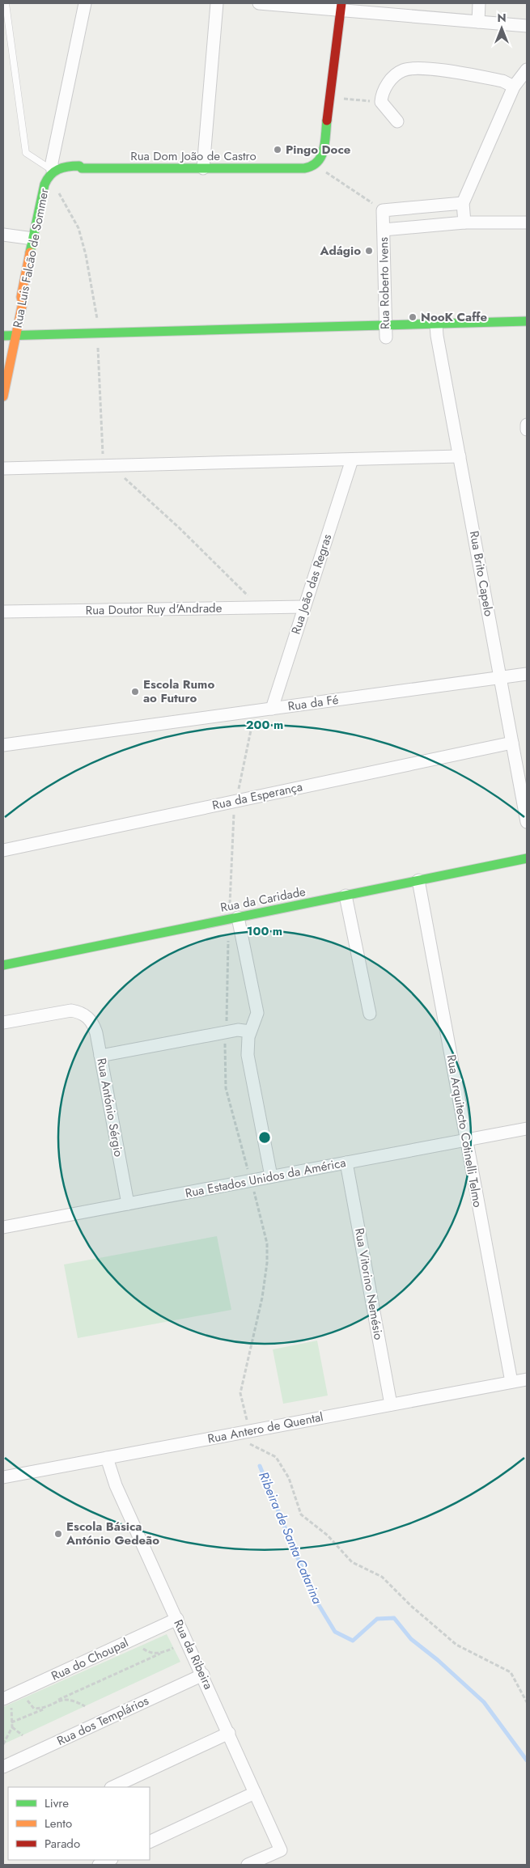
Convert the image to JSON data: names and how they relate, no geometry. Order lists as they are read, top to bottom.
{
  "streets": {
    "street": [
      "Rua Dom João de Castro",
      "Rua Luis Falcão de Sommer",
      "Rua Roberto Ivens",
      "Rua Brito Capelo",
      "Rua João das Regras",
      "Rua Doutor Ruy d'Andrade",
      "Rua da Fé",
      "Rua da Esperança",
      "Rua da Caridade",
      "Rua António Sérgio",
      "Rua Arquitecto Cotinelli Telmo",
      "Rua Estados Unidos da América",
      "Rua Vitorino Nemésio",
      "Rua Antero de Quental",
      "Rua da Ribeira",
      "Rua do Choupal",
      "Rua dos Templários"
    ]
  },
  "crossings": [
    ["Rua Dom João de Castro", "Rua Luis Falcão de Sommer"],
    ["Rua Brito Capelo", "Rua da Fé"],
    ["Rua Brito Capelo", "Rua da Esperança"],
    ["Rua João das Regras", "Rua Doutor Ruy d'Andrade"],
    ["Rua João das Regras", "Rua da Fé"],
    ["Rua da Caridade", "Rua Arquitecto Cotinelli Telmo"],
    ["Rua António Sérgio", "Rua Estados Unidos da América"],
    ["Rua Arquitecto Cotinelli Telmo", "Rua Estados Unidos da América"],
    ["Rua Arquitecto Cotinelli Telmo", "Rua Antero de Quental"],
    ["Rua Estados Unidos da América", "Rua Vitorino Nemésio"],
    ["Rua Vitorino Nemésio", "Rua Antero de Quental"],
    ["Rua Antero de Quental", "Rua da Ribeira"],
    ["Rua da Ribeira", "Rua do Choupal"],
    ["Rua da Ribeira", "Rua dos Templários"]
  ],
  "water": ["Ribeira de Santa Catarina"],
  "places": [
    "Pingo Doce",
    "Adágio",
    "NooK Caffe",
    "Escola Rumo ao Futuro",
    "Escola Básica António Gedeão"
  ],
  "legend": ["Livre", "Lento", "Parado"],
  "north": "top",
  "rings": ["200 m", "100 m"]
}
